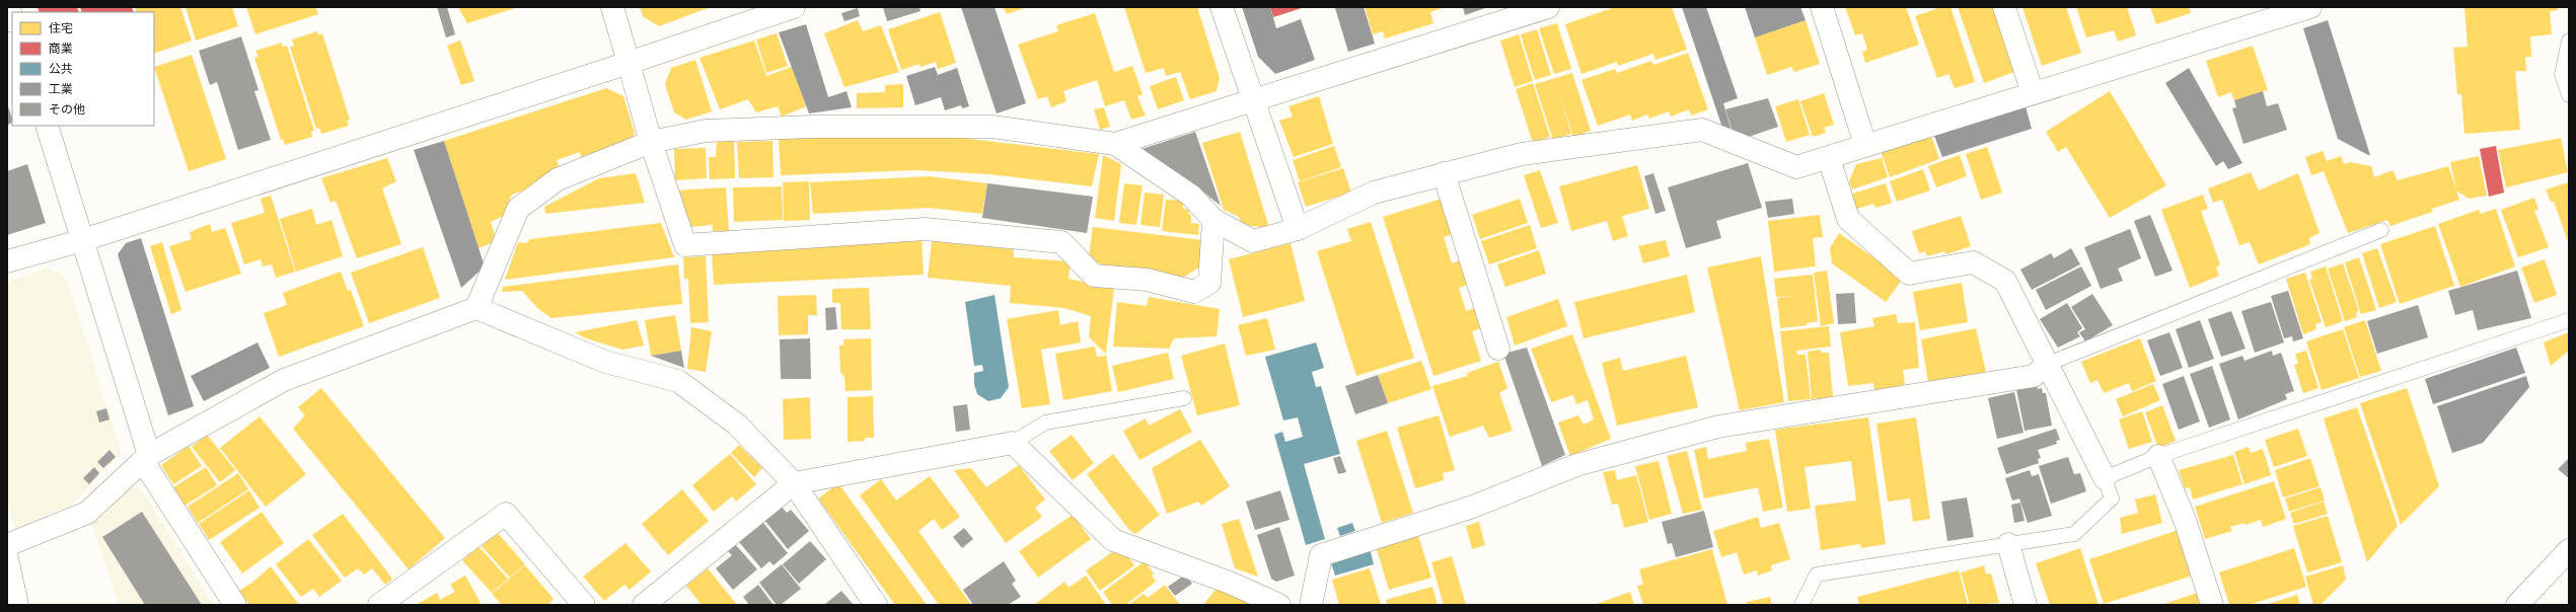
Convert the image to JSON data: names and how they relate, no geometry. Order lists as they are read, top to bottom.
{
  "legend": [
    "住宅",
    "商業",
    "公共",
    "工業",
    "その他"
  ]
}
